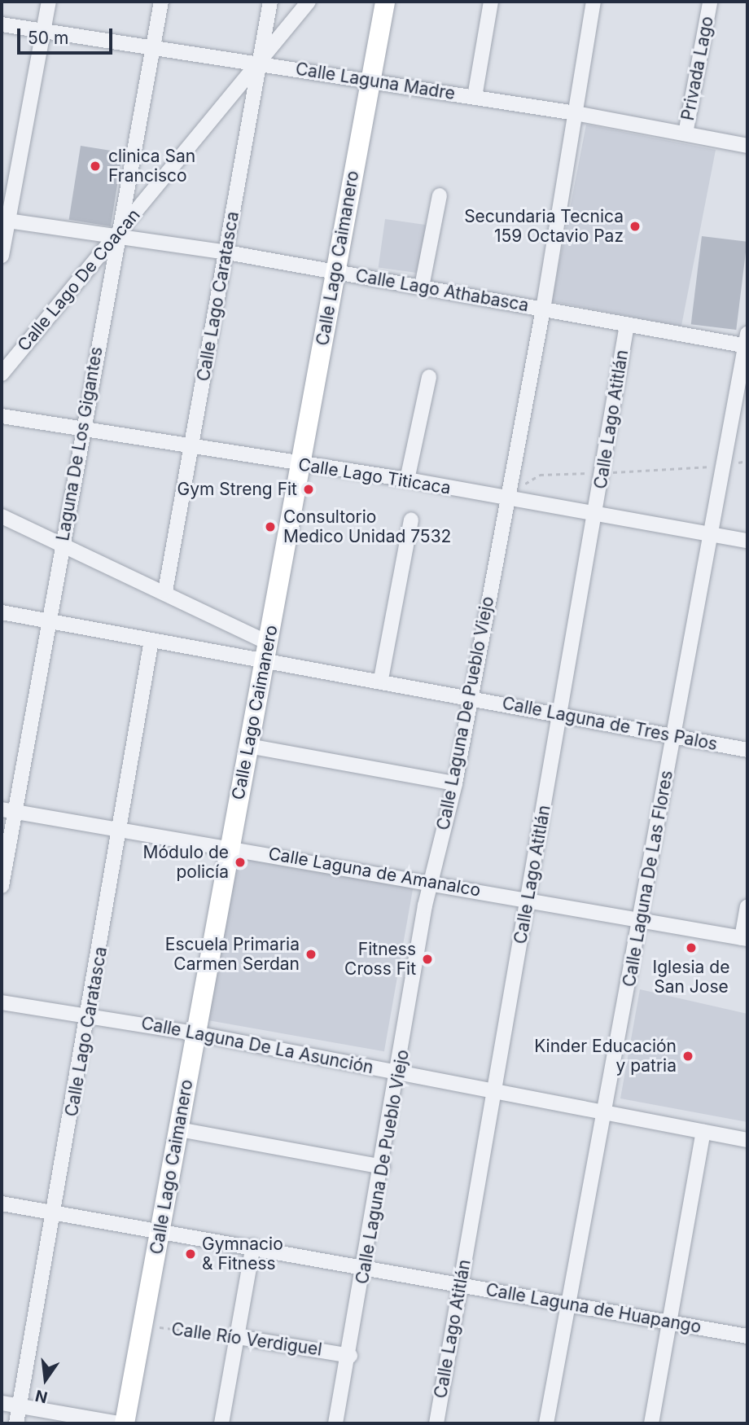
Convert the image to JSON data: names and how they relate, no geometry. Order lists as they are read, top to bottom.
{
  "streets": {
    "street": [
      "Privada Lago",
      "Calle Laguna Madre",
      "Calle Lago Caimanero",
      "Calle Lago De Coacan",
      "Calle Lago Athabasca",
      "Calle Lago Caratasca",
      "Calle Lago Atitlán",
      "Laguna De Los Gigantes",
      "Calle Lago Titicaca",
      "Calle Laguna De Pueblo Viejo",
      "Calle Laguna de Tres Palos",
      "Calle Laguna de Amanalco",
      "Calle Laguna De Las Flores",
      "Calle Laguna De La Asunción",
      "Calle Laguna de Huapango",
      "Calle Río Verdiguel"
    ]
  },
  "crossings": [
    ["Privada Lago", "Calle Laguna Madre"],
    ["Calle Laguna Madre", "Calle Lago Caimanero"],
    ["Calle Laguna Madre", "Calle Lago De Coacan"],
    ["Calle Laguna Madre", "Calle Lago Caratasca"],
    ["Calle Laguna Madre", "Laguna De Los Gigantes"],
    ["Calle Laguna Madre", "Calle Laguna De Pueblo Viejo"],
    ["Calle Lago Caimanero", "Calle Lago Athabasca"],
    ["Calle Lago Caimanero", "Calle Lago Titicaca"],
    ["Calle Lago Caimanero", "Calle Laguna de Tres Palos"],
    ["Calle Lago Caimanero", "Calle Laguna de Amanalco"],
    ["Calle Lago Caimanero", "Calle Laguna De La Asunción"],
    ["Calle Lago Caimanero", "Calle Laguna de Huapango"],
    ["Calle Lago Caimanero", "Calle Río Verdiguel"],
    ["Calle Lago De Coacan", "Calle Lago Athabasca"],
    ["Calle Lago De Coacan", "Calle Lago Caratasca"],
    ["Calle Lago De Coacan", "Laguna De Los Gigantes"],
    ["Calle Lago Athabasca", "Calle Lago Caratasca"],
    ["Calle Lago Athabasca", "Calle Lago Atitlán"],
    ["Calle Lago Athabasca", "Laguna De Los Gigantes"],
    ["Calle Lago Athabasca", "Calle Laguna De Pueblo Viejo"],
    ["Calle Lago Athabasca", "Calle Laguna De Las Flores"],
    ["Calle Lago Caratasca", "Calle Lago Titicaca"],
    ["Calle Lago Caratasca", "Calle Laguna de Tres Palos"],
    ["Calle Lago Caratasca", "Calle Laguna de Amanalco"],
    ["Calle Lago Caratasca", "Calle Laguna De La Asunción"],
    ["Calle Lago Caratasca", "Calle Laguna de Huapango"],
    ["Calle Lago Atitlán", "Calle Lago Titicaca"],
    ["Calle Lago Atitlán", "Calle Laguna de Tres Palos"],
    ["Calle Lago Atitlán", "Calle Laguna de Amanalco"],
    ["Calle Lago Atitlán", "Calle Laguna De La Asunción"],
    ["Calle Lago Atitlán", "Calle Laguna de Huapango"],
    ["Laguna De Los Gigantes", "Calle Lago Titicaca"],
    ["Laguna De Los Gigantes", "Calle Laguna de Tres Palos"],
    ["Laguna De Los Gigantes", "Calle Laguna de Amanalco"],
    ["Calle Lago Titicaca", "Calle Laguna De Pueblo Viejo"],
    ["Calle Lago Titicaca", "Calle Laguna De Las Flores"],
    ["Calle Laguna De Pueblo Viejo", "Calle Laguna de Tres Palos"],
    ["Calle Laguna De Pueblo Viejo", "Calle Laguna de Amanalco"],
    ["Calle Laguna De Pueblo Viejo", "Calle Laguna De La Asunción"],
    ["Calle Laguna De Pueblo Viejo", "Calle Laguna de Huapango"],
    ["Calle Laguna De Pueblo Viejo", "Calle Río Verdiguel"],
    ["Calle Laguna de Tres Palos", "Calle Laguna De Las Flores"],
    ["Calle Laguna de Amanalco", "Calle Laguna De Las Flores"],
    ["Calle Laguna De Las Flores", "Calle Laguna De La Asunción"],
    ["Calle Laguna De Las Flores", "Calle Laguna de Huapango"]
  ],
  "places": [
    "clinica San Francisco",
    "Secundaria Tecnica 159 Octavio Paz",
    "Gym Streng Fit",
    "Consultorio Medico Unidad 7532",
    "Módulo de policía",
    "Iglesia de San Jose",
    "Escuela Primaria Carmen Serdan",
    "Fitness Cross Fit",
    "Kinder Educación y patria",
    "Gymnacio & Fitness"
  ],
  "scale_bar": "50 m",
  "north": "bottom"
}
